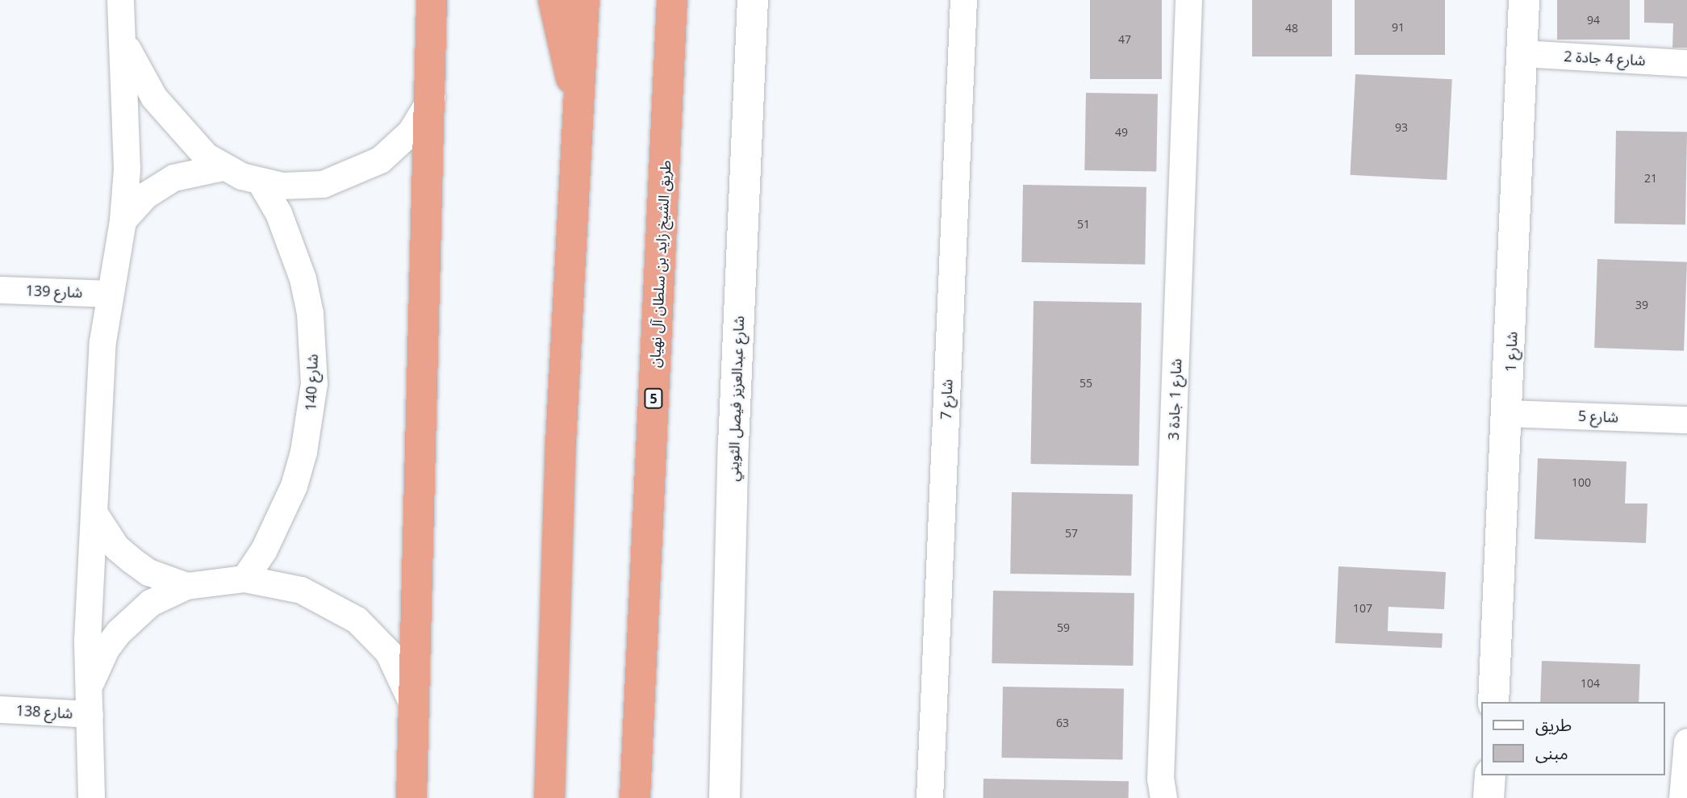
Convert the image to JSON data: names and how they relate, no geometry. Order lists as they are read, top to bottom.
{
  "streets": {
    "highway": ["طريق الشيخ زايد بن سلطان آل نهيان", "5"],
    "street": [
      "شارع 4 جادة 2",
      "شارع 139",
      "شارع 1",
      "شارع 140",
      "شارع عبدالعزيز فيصل الثويني",
      "شارع 7",
      "شارع 1 جادة 3",
      "شارع 5",
      "شارع 138"
    ]
  },
  "crossings": [
    ["شارع 4 جادة 2", "شارع 1"],
    ["شارع 1", "شارع 5"]
  ],
  "house_numbers": [
    "94",
    "91",
    "48",
    "47",
    "93",
    "49",
    "21",
    "51",
    "39",
    "55",
    "100",
    "57",
    "107",
    "59",
    "104",
    "63"
  ],
  "legend": ["طريق", "مبنى"]
}
